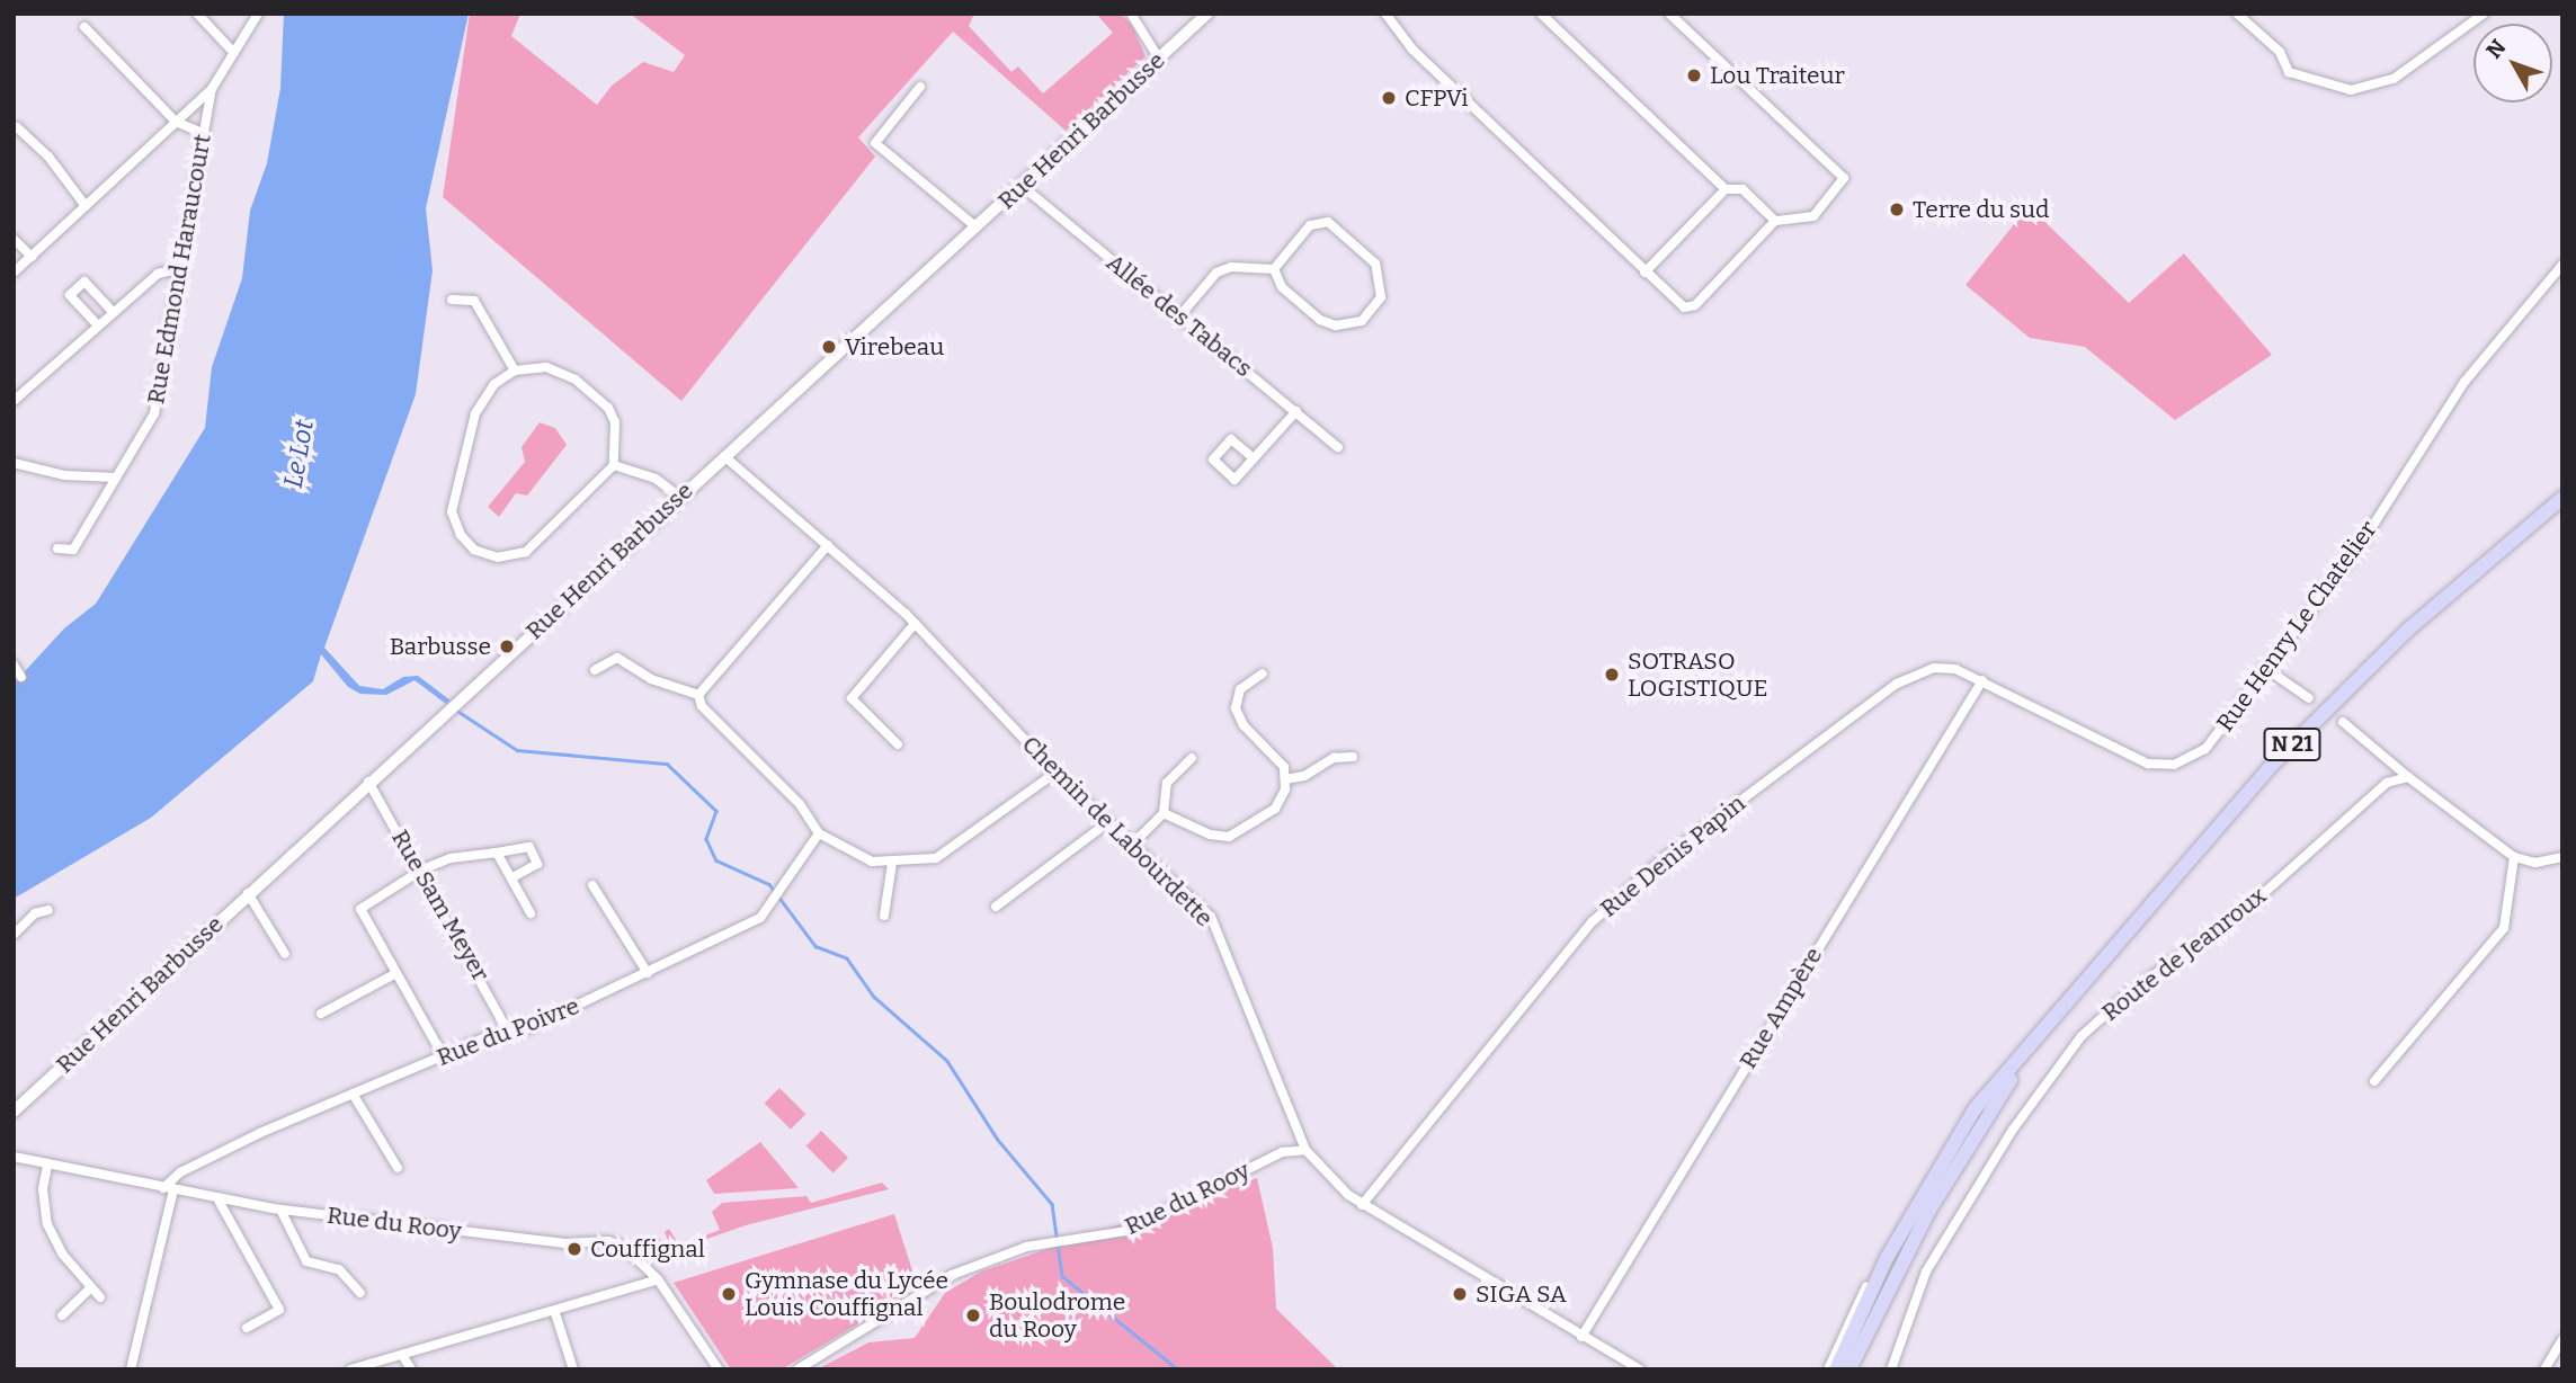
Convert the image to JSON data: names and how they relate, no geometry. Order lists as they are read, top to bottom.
{
  "streets": {
    "main road": ["Rue Henri Barbusse", "N 21"],
    "street": [
      "Rue Edmond Haraucourt",
      "Allée des Tabacs",
      "Rue Henry Le Chatelier",
      "Chemin de Labourdette",
      "Rue Denis Papin",
      "Rue Sam Meyer",
      "Route de Jeanroux",
      "Rue Ampère",
      "Rue du Poivre",
      "Rue du Rooy"
    ]
  },
  "crossings": [
    ["Rue Henri Barbusse", "Allée des Tabacs"],
    ["Rue Henri Barbusse", "Chemin de Labourdette"],
    ["Rue Henri Barbusse", "Rue Sam Meyer"],
    ["Rue Henry Le Chatelier", "Rue Denis Papin"],
    ["Rue Henry Le Chatelier", "Rue Ampère"],
    ["Chemin de Labourdette", "Rue Denis Papin"],
    ["Chemin de Labourdette", "Rue Ampère"],
    ["Chemin de Labourdette", "Rue du Rooy"],
    ["Rue Denis Papin", "Rue Ampère"],
    ["Rue Sam Meyer", "Rue du Poivre"],
    ["Rue du Poivre", "Rue du Rooy"]
  ],
  "water": ["Le Lot"],
  "places": [
    "Lou Traiteur",
    "CFPVi",
    "Terre du sud",
    "Virebeau",
    "Barbusse",
    "SOTRASO LOGISTIQUE",
    "Couffignal",
    "Gymnase du Lycée Louis Couffignal",
    "SIGA SA",
    "Boulodrome du Rooy"
  ],
  "north": "top left"
}
